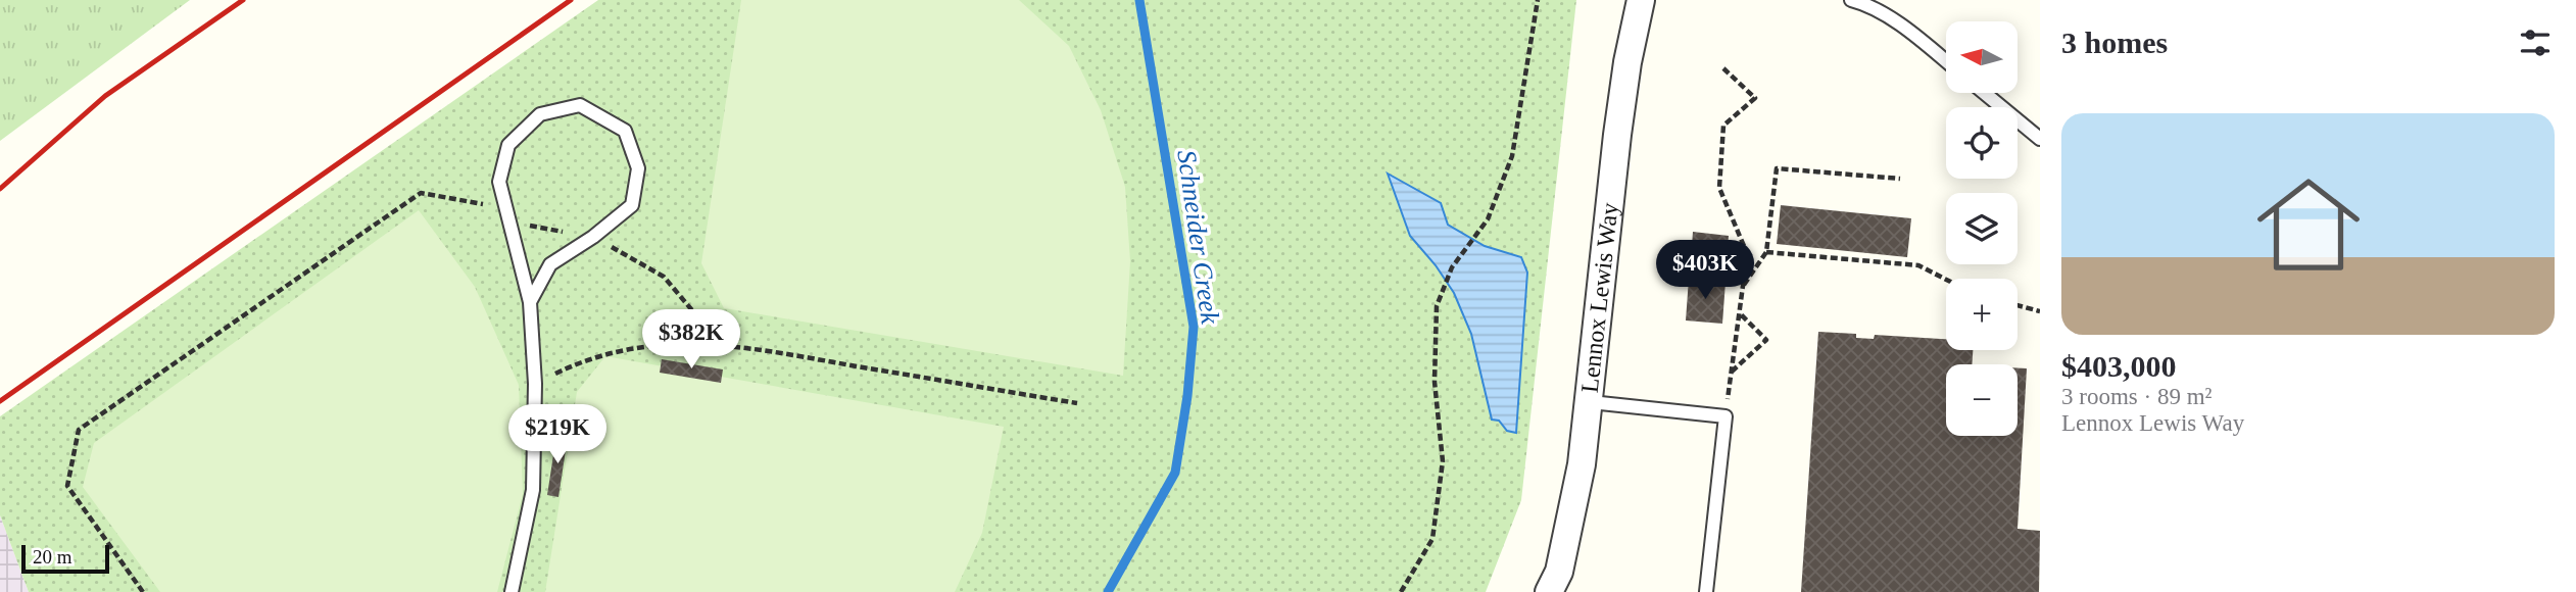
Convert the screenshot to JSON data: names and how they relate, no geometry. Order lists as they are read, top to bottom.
{
  "streets": {
    "street": ["Lennox Lewis Way"]
  },
  "water": ["Schneider Creek"],
  "scale_bar": "20 m",
  "north": "left",
  "page": {
    "heading": "3 homes",
    "map_buttons": ["+", "−"],
    "list": [
      {
        "name": "$403,000",
        "note": "3 rooms · 89 m² · Lennox Lewis Way"
      }
    ],
    "price": ["$403K", "$382K", "$219K"],
    "scale": "20 m"
  }
}
